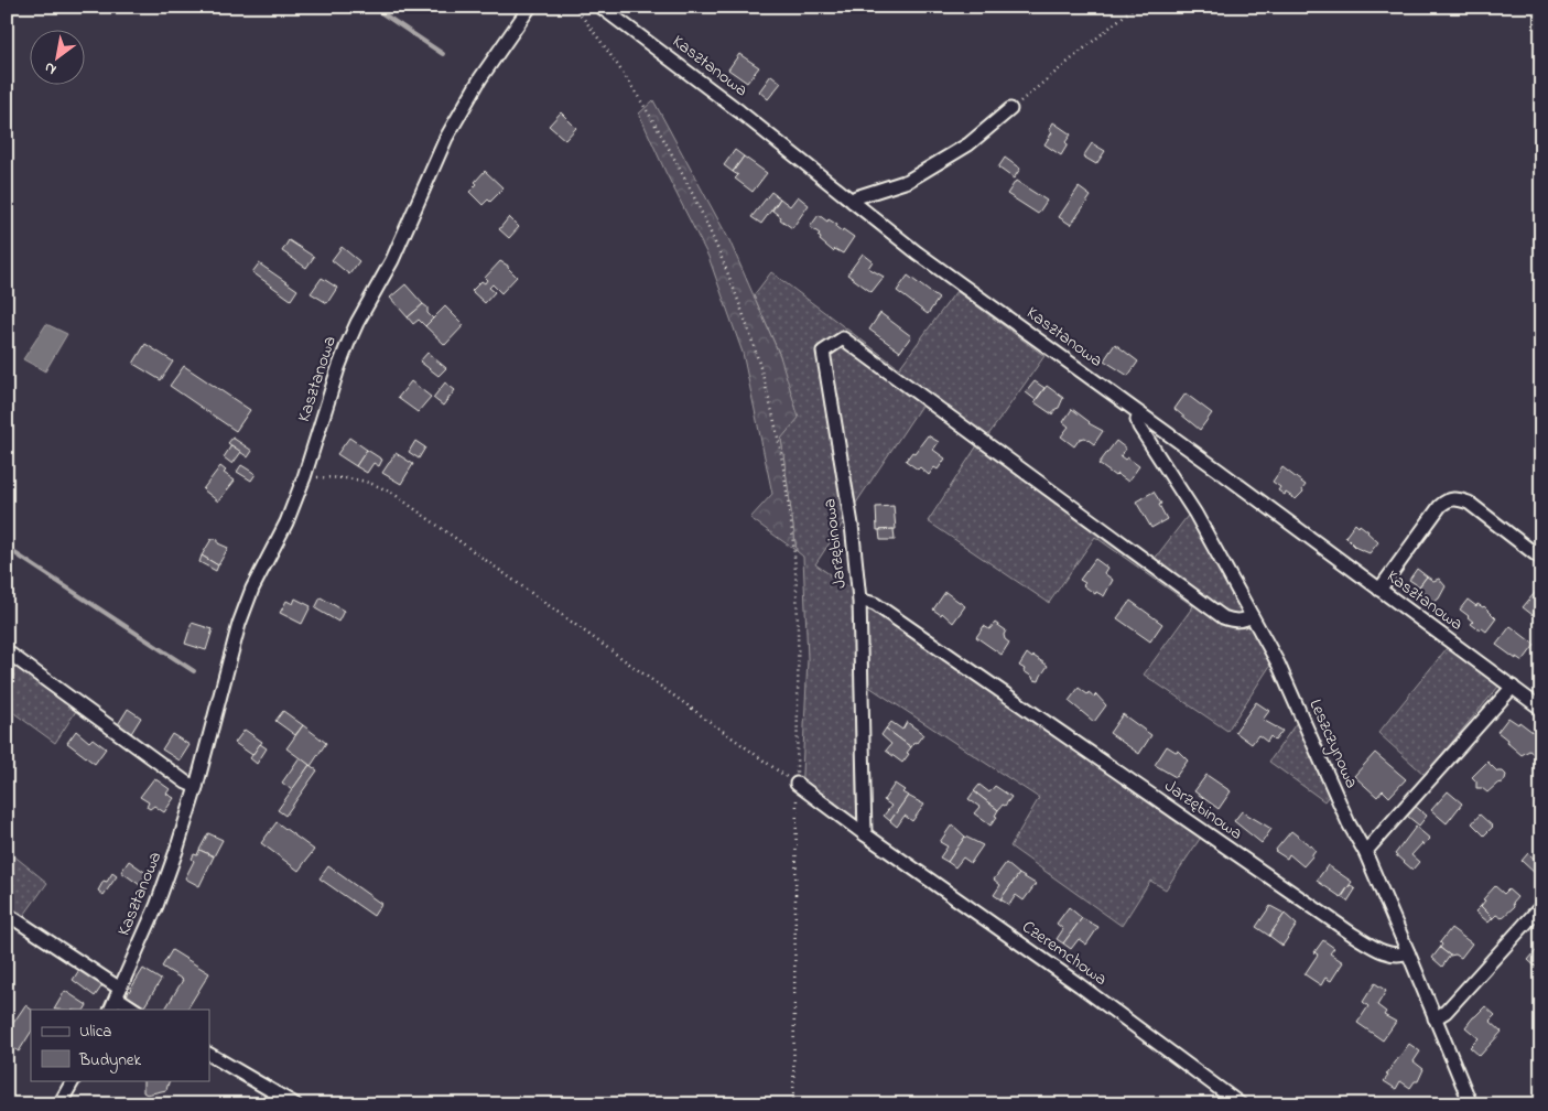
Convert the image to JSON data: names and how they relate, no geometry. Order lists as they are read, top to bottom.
{
  "streets": {
    "street": [
      "Kasztanowa",
      "Jarzębinowa",
      "Leszczynowa",
      "Czeremchowa"
    ]
  },
  "crossings": [
    ["Kasztanowa", "Leszczynowa"],
    ["Jarzębinowa", "Leszczynowa"]
  ],
  "legend": ["Ulica", "Budynek"],
  "north": "bottom left"
}
